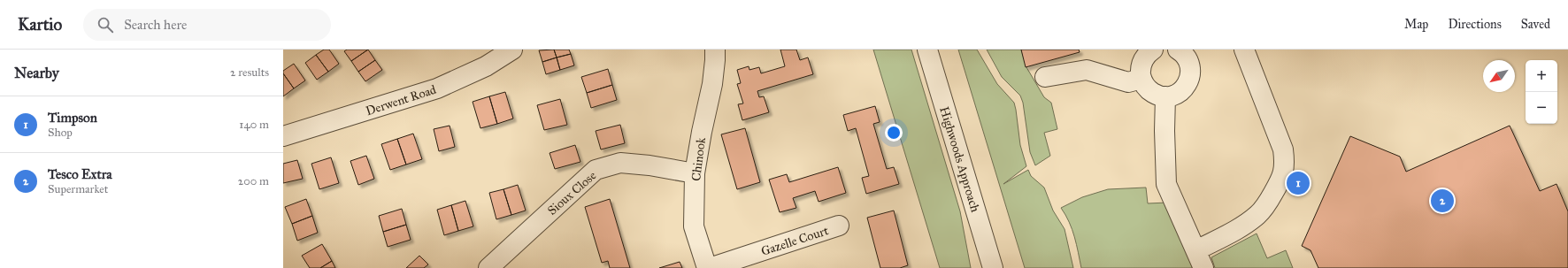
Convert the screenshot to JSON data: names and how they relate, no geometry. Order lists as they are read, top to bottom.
{
  "streets": {
    "street": [
      "Derwent Road",
      "Chinook",
      "Highwoods Approach",
      "Sioux Close",
      "Gazelle Court"
    ]
  },
  "crossings": [
    ["Chinook", "Sioux Close"],
    ["Chinook", "Gazelle Court"]
  ],
  "north": "bottom left",
  "page": {
    "header": "Kartio",
    "search": "Search here",
    "nav": ["Map", "Directions", "Saved"],
    "heading": ["Nearby", "2 results"],
    "map_buttons": ["+", "−"],
    "list": [
      {
        "mark": "1",
        "name": "Timpson",
        "note": "Shop",
        "value": "140 m"
      },
      {
        "mark": "2",
        "name": "Tesco Extra",
        "note": "Supermarket",
        "value": "200 m"
      }
    ],
    "pins": ["1", "2"]
  }
}
